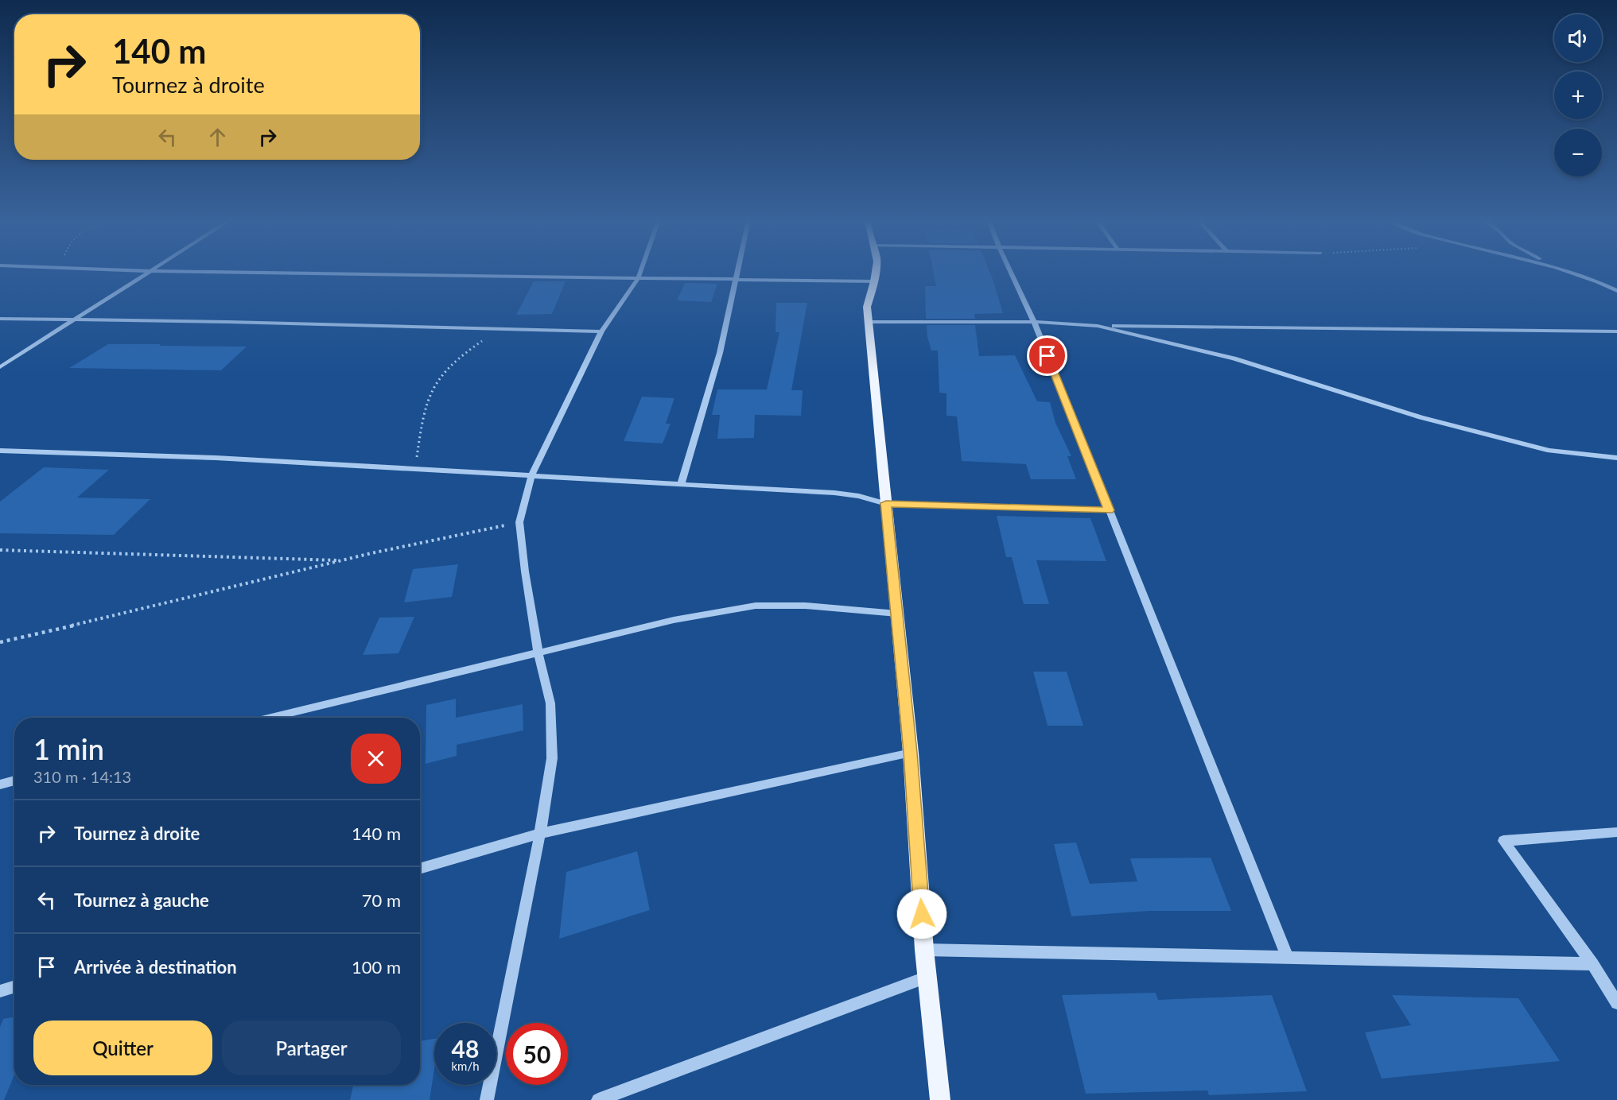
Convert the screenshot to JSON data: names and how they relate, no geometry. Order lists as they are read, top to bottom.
{
  "page": {
    "map_buttons": ["+", "−"],
    "turn": ["140 m", "Tournez à droite"],
    "heading": ["1 min", "310 m · 14:13"],
    "list": [
      {
        "name": "Tournez à droite",
        "value": "140 m"
      },
      {
        "name": "Tournez à gauche",
        "value": "70 m"
      },
      {
        "name": "Arrivée à destination",
        "value": "100 m"
      }
    ],
    "buttons": ["Quitter", "Partager"],
    "speed": "48 km/h",
    "limit": "50"
  }
}
